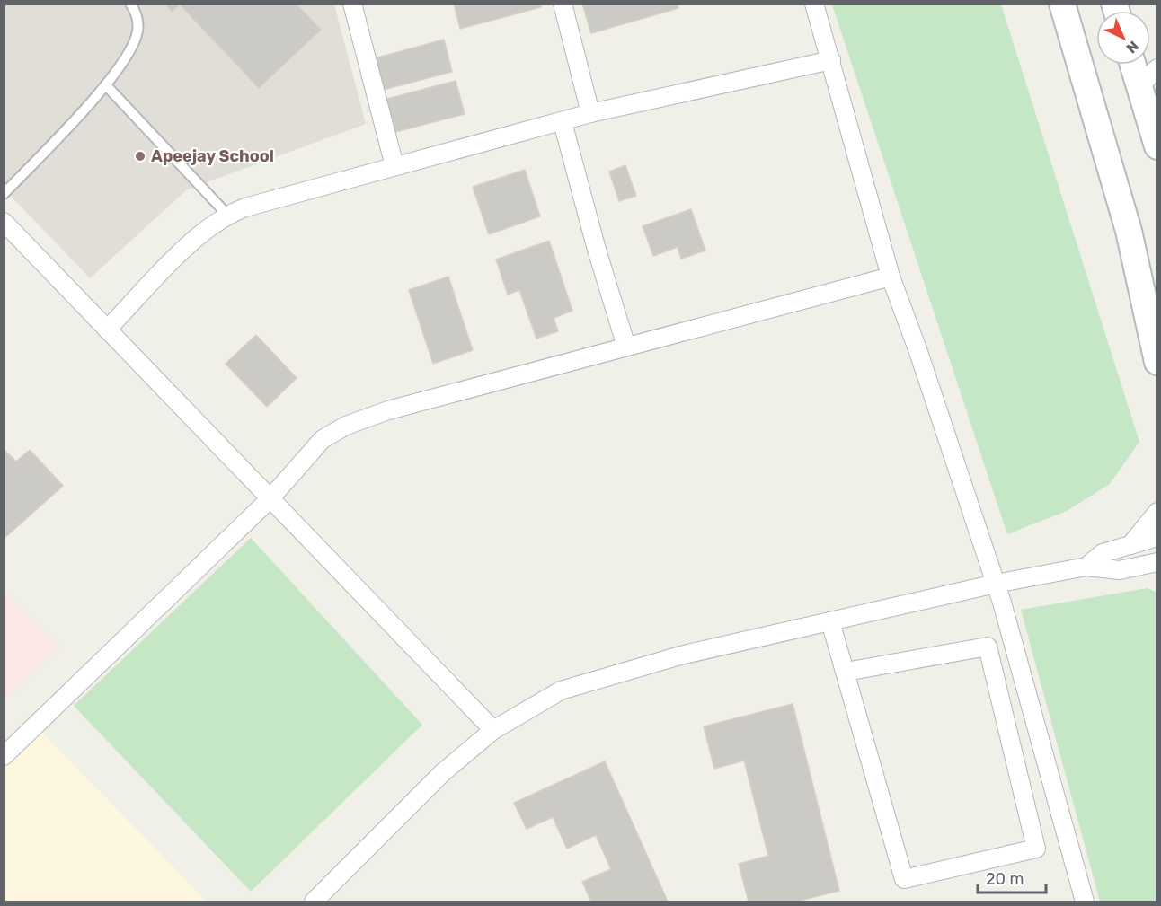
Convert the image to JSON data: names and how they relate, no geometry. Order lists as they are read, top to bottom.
{
  "places": ["Apeejay School"],
  "scale_bar": "20 m",
  "north": "bottom right"
}
